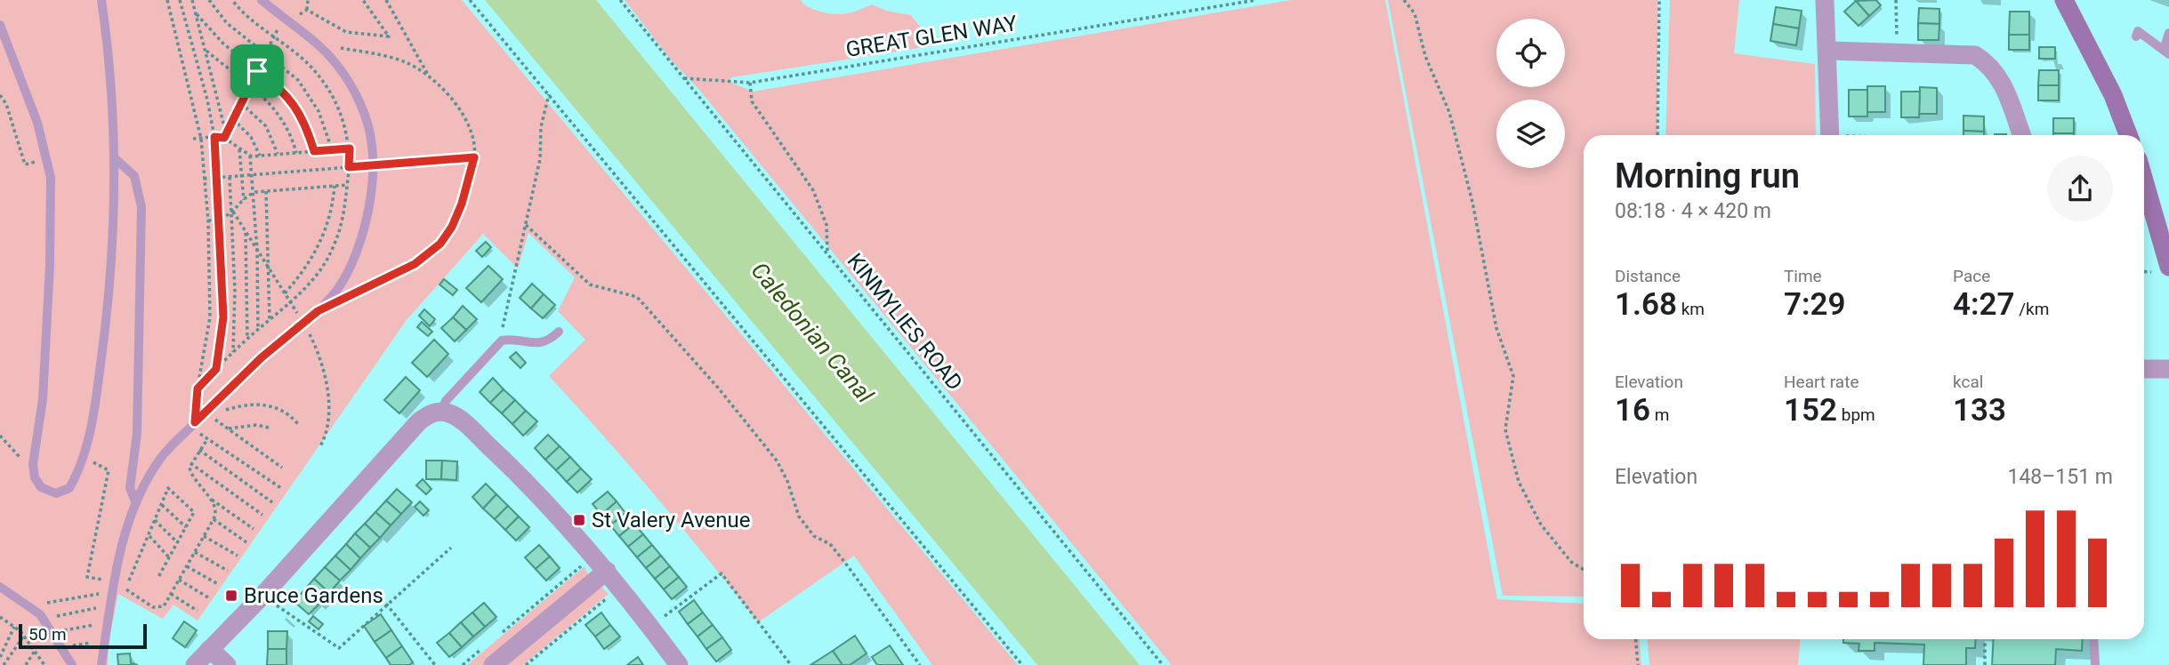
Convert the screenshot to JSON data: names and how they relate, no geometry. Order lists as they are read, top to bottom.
{
  "streets": {
    "path": ["GREAT GLEN WAY", "KINMYLIES ROAD"]
  },
  "crossings": [
    ["GREAT GLEN WAY", "KINMYLIES ROAD"]
  ],
  "water": ["Caledonian Canal"],
  "places": {
    "transit": ["St Valery Avenue", "Bruce Gardens"]
  },
  "scale_bar": "50 m",
  "page": {
    "heading": ["Morning run", "08:18 · 4 × 420 m"],
    "stats": [
      ["Distance", "1.68 km"],
      ["Time", "7:29"],
      ["Pace", "4:27 /km"],
      ["Elevation", "16 m"],
      ["Heart rate", "152 bpm"],
      ["kcal", "133"]
    ],
    "chart": ["Elevation", "148–151 m"],
    "scale": "50 m"
  }
}
